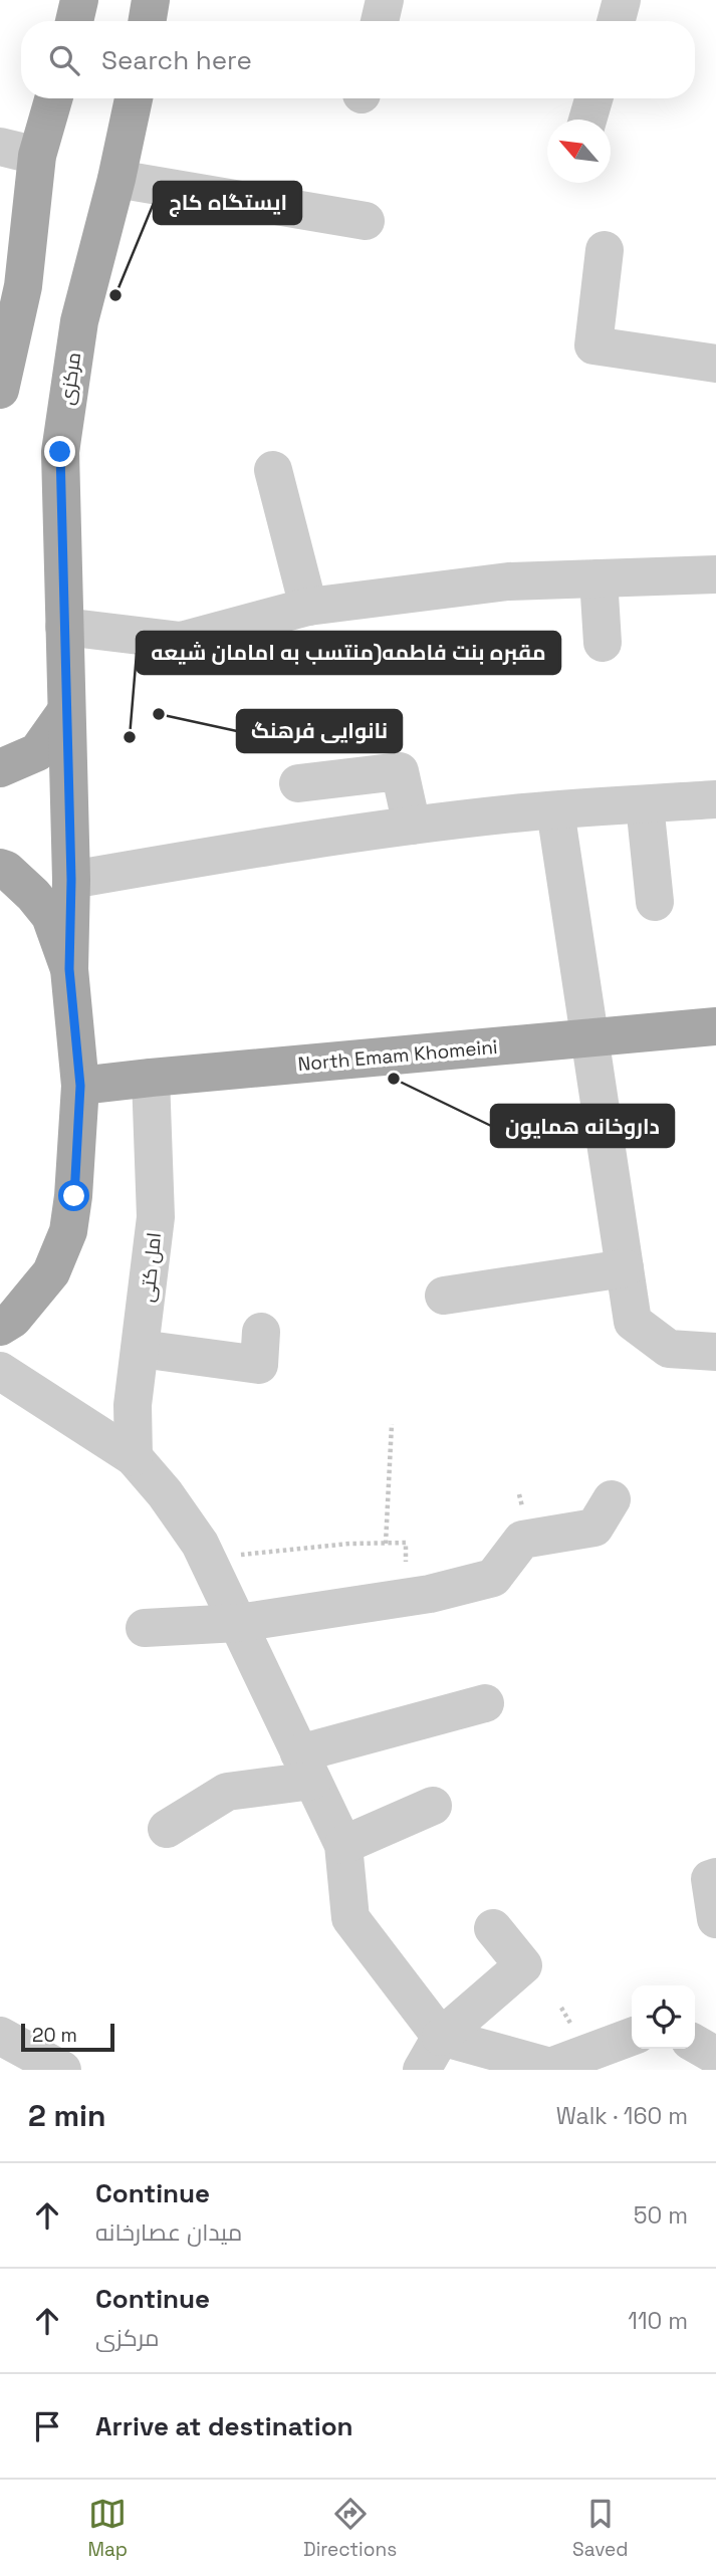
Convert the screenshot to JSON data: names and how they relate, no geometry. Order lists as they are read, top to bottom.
{
  "streets": {
    "main road": ["مرکزی", "North Emam Khomeini"],
    "street": ["امل کتی"]
  },
  "crossings": [
    ["North Emam Khomeini", "امل کتی"]
  ],
  "places": [
    "ایستگاه کاج",
    "نانوایی فرهنگ",
    "مقبره بنت فاطمه(منتسب به امامان شیعه",
    "داروخانه همایون"
  ],
  "scale_bar": "20 m",
  "north": "top left",
  "page": {
    "search": "Search here",
    "scale": "20 m",
    "heading": ["2 min", "Walk · 160 m"],
    "list": [
      ["Continue", "میدان عصارخانه", "50 m"],
      ["Continue", "مرکزی", "110 m"],
      "Arrive at destination"
    ],
    "nav": ["Map", "Directions", "Saved"]
  }
}
